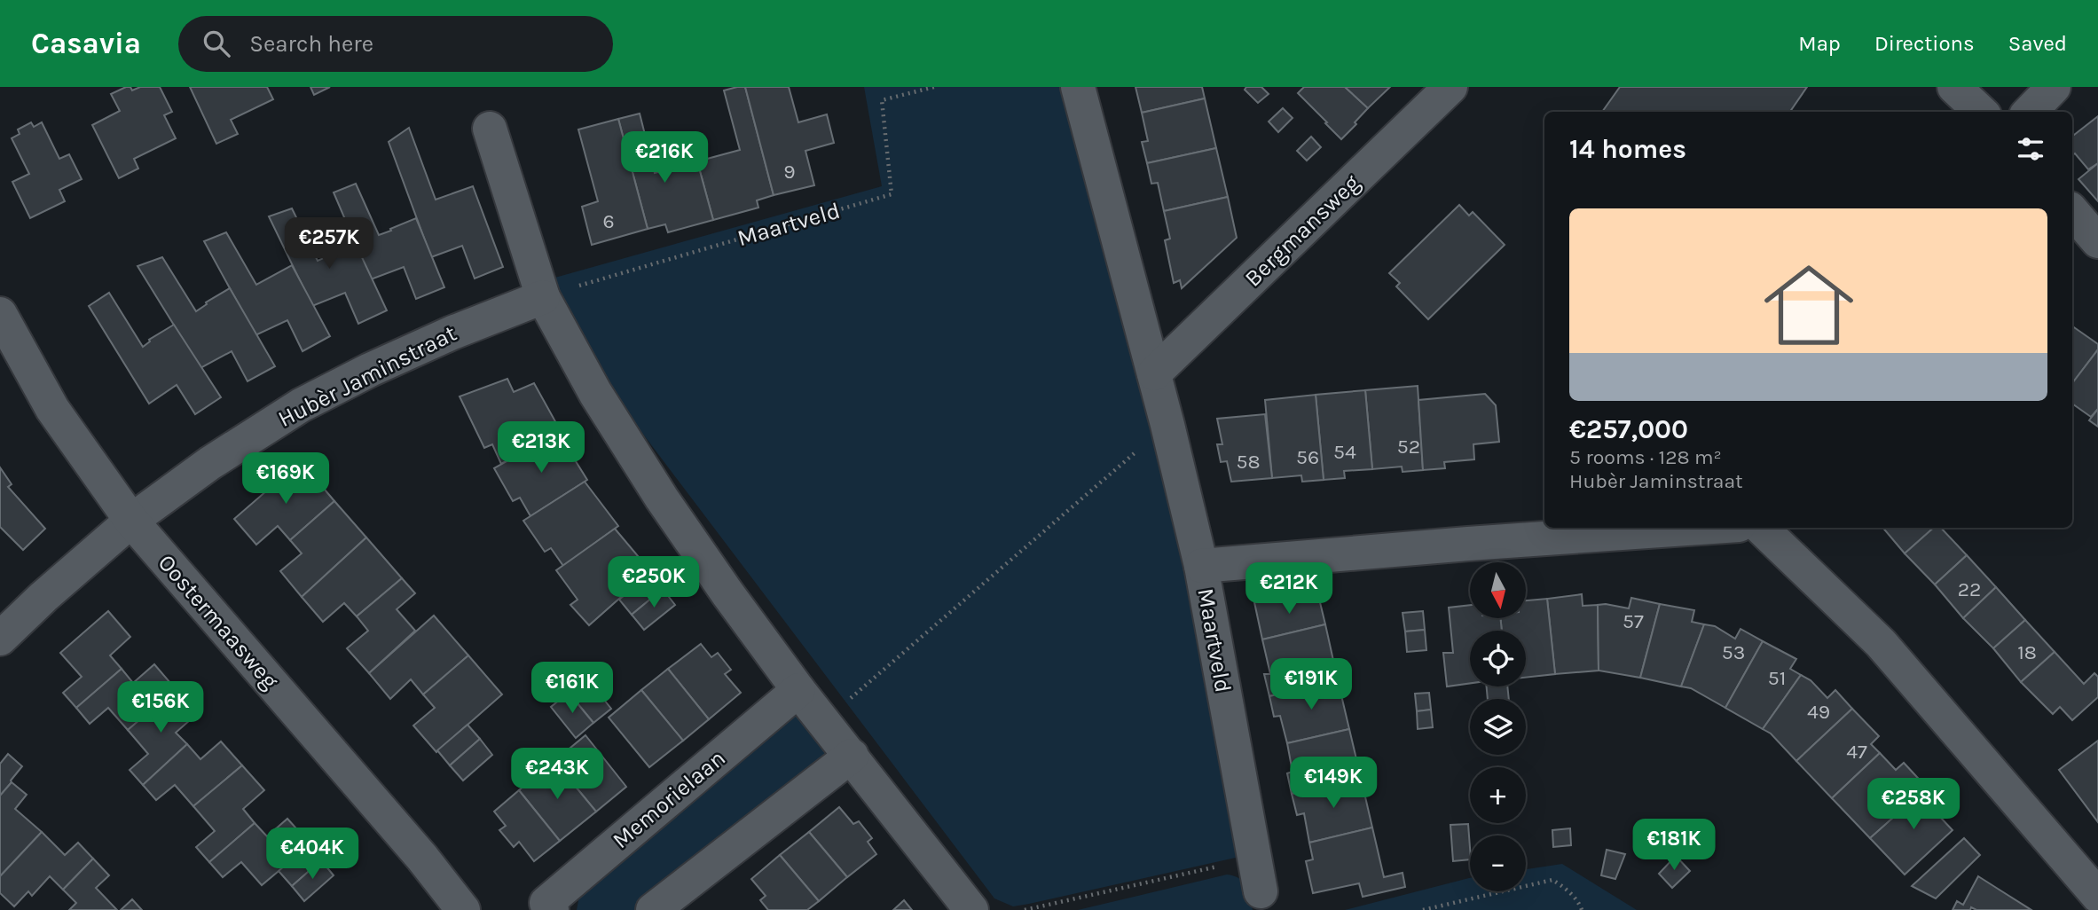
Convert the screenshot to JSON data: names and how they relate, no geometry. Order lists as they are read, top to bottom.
{
  "streets": {
    "street": [
      "Maartveld",
      "Bergmansweg",
      "Hubèr Jaminstraat",
      "Oostermaasweg",
      "Memorielaan"
    ]
  },
  "crossings": [
    ["Maartveld", "Bergmansweg"],
    ["Maartveld", "Hubèr Jaminstraat"],
    ["Hubèr Jaminstraat", "Oostermaasweg"]
  ],
  "house_numbers": [
    "9",
    "6",
    "52",
    "54",
    "56",
    "58",
    "22",
    "57",
    "53",
    "18",
    "51",
    "49",
    "47"
  ],
  "north": "bottom",
  "page": {
    "header": "Casavia",
    "search": "Search here",
    "nav": ["Map", "Directions", "Saved"],
    "heading": "14 homes",
    "price": [
      "€216K",
      "€257K",
      "€213K",
      "€169K",
      "€250K",
      "€212K",
      "€191K",
      "€161K",
      "€156K",
      "€243K",
      "€149K",
      "€258K",
      "€181K",
      "€404K"
    ],
    "list": [
      {
        "name": "€257,000",
        "note": "5 rooms · 128 m² · Hubèr Jaminstraat"
      }
    ],
    "map_buttons": ["+", "−"]
  }
}
